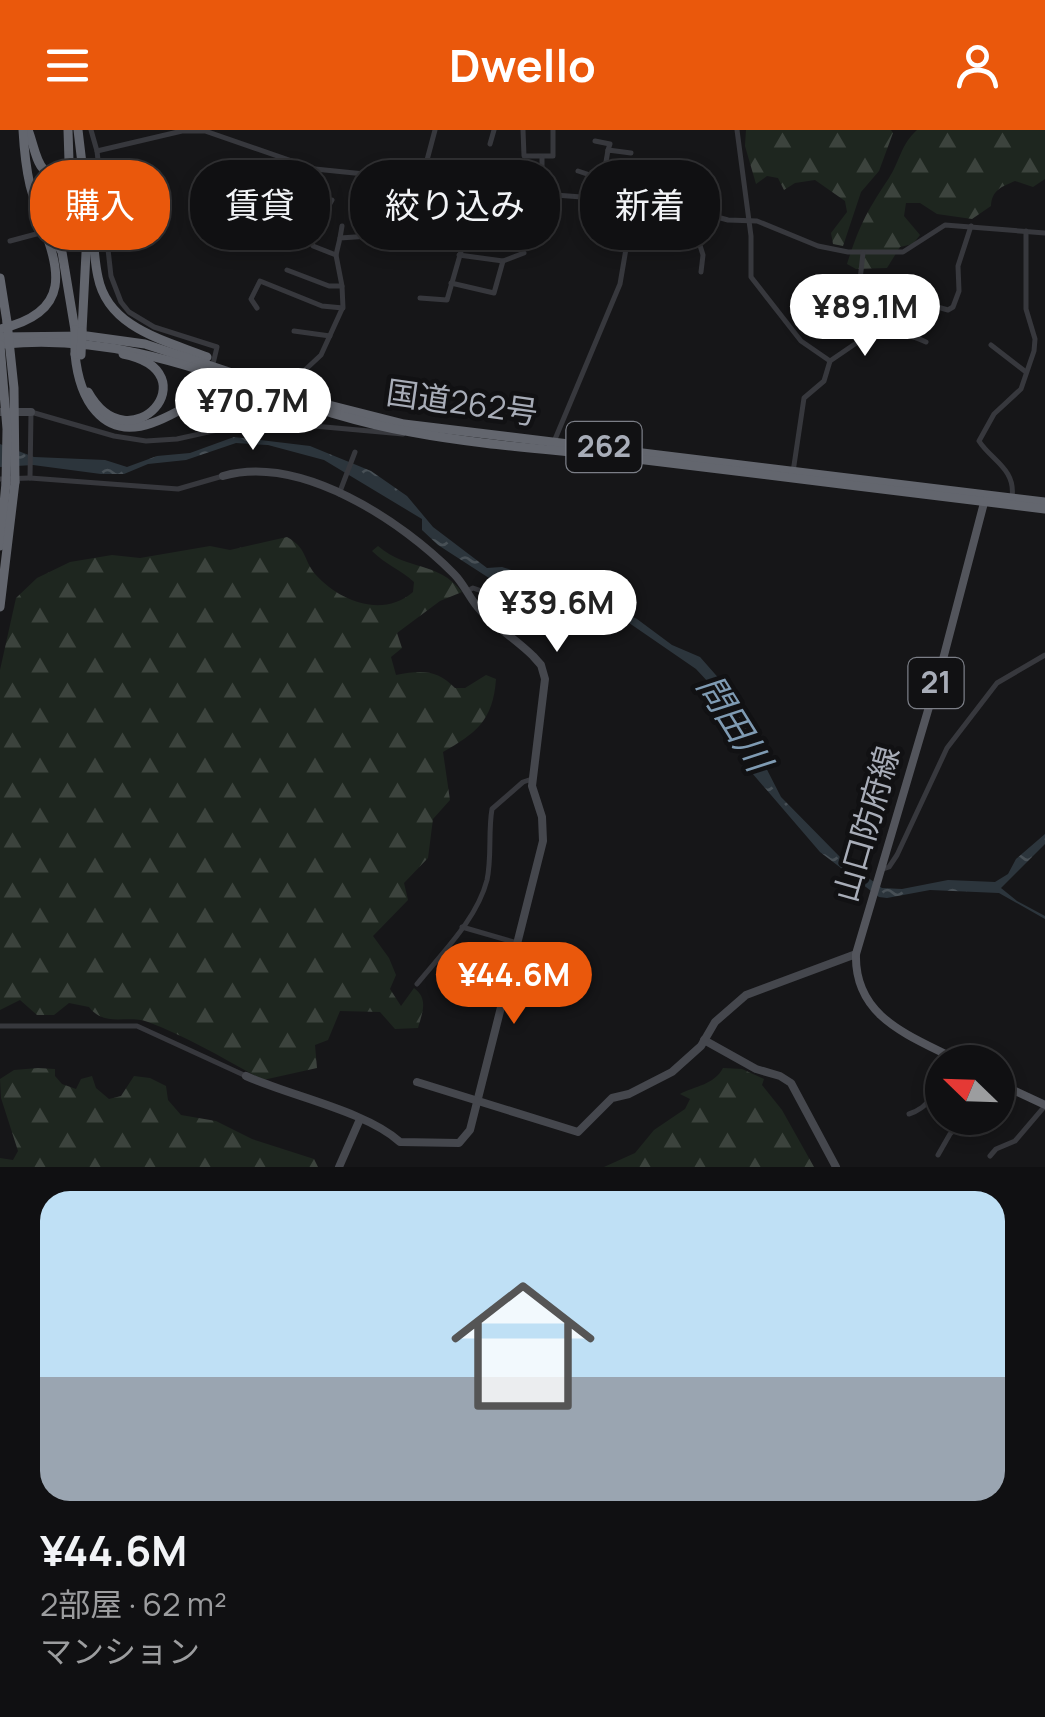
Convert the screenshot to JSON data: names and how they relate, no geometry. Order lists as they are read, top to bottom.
{
  "streets": {
    "highway": ["国道262号", "262"],
    "main road": ["21", "山口防府線"]
  },
  "crossings": [
    ["国道262号", "山口防府線"]
  ],
  "water": ["問田川"],
  "north": "top left",
  "page": {
    "header": "Dwello",
    "chip": [
      "購入",
      "賃貸",
      "絞り込み",
      "新着"
    ],
    "price": [
      "¥89.1M",
      "¥70.7M",
      "¥39.6M",
      "¥44.6M"
    ],
    "list": [
      {
        "name": "¥44.6M",
        "note": "2部屋 · 62 m² · マンション"
      }
    ]
  }
}
